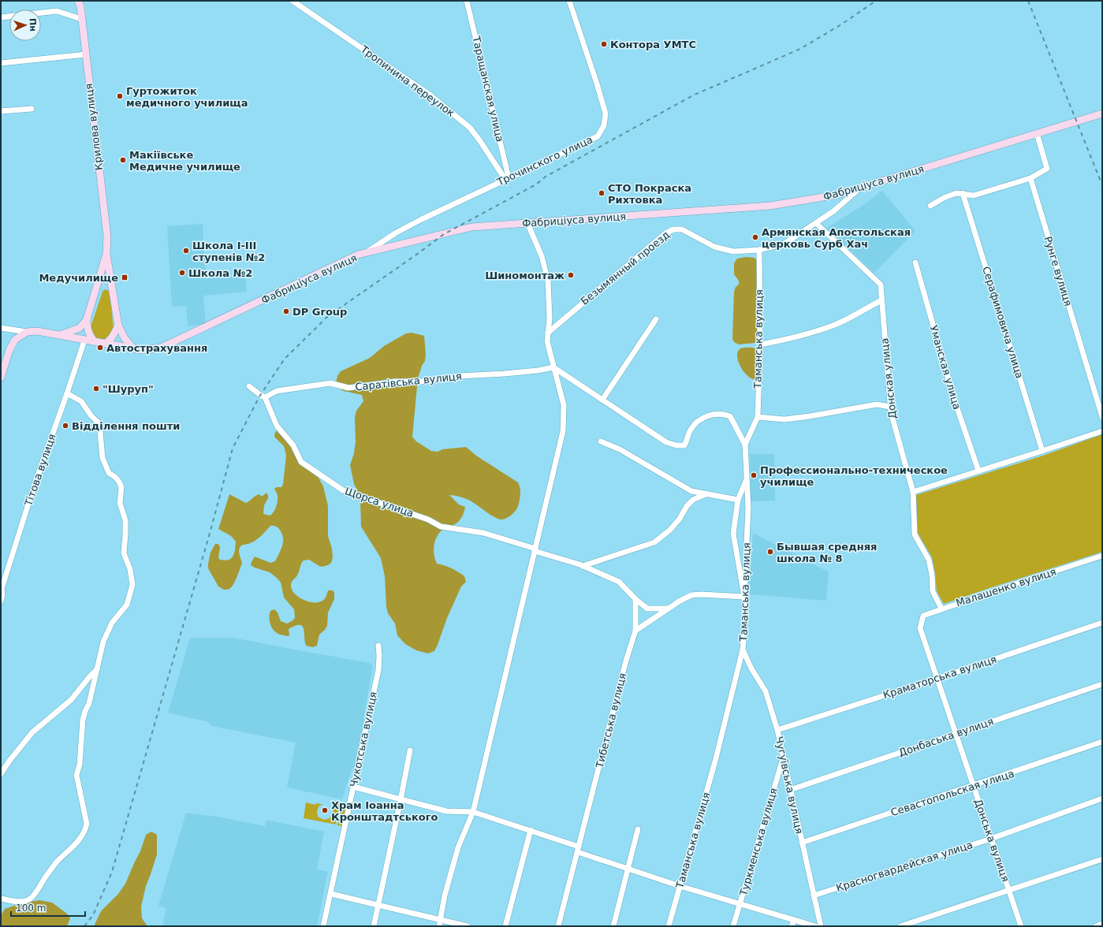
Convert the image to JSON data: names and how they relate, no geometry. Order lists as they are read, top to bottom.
{
  "streets": {
    "main road": ["Крилова вулиця", "Фабриціуса вулиця"],
    "street": [
      "Тропинина переулок",
      "Таращанская улица",
      "Трочинского улица",
      "Безымянный проезд",
      "Рунге вулиця",
      "Серафимовича улица",
      "Таманська вулиця",
      "Уманская улица",
      "Донская улица",
      "Саратівська вулиця",
      "Тітова вулиця",
      "Щорса улица",
      "Малашенко вулиця",
      "Краматорська вулиця",
      "Тибетська вулиця",
      "Донбаська вулиця",
      "Чукотська вулиця",
      "Чугуївська вулиця",
      "Севастопольская улица",
      "Донська вулиця",
      "Туркменська вулиця",
      "Красногвардейская улица"
    ]
  },
  "crossings": [
    ["Тропинина переулок", "Таращанская улица"],
    ["Тропинина переулок", "Трочинского улица"],
    ["Таращанская улица", "Трочинского улица"],
    ["Трочинского улица", "Фабриціуса вулиця"],
    ["Фабриціуса вулиця", "Безымянный проезд"],
    ["Фабриціуса вулиця", "Тітова вулиця"],
    ["Безымянный проезд", "Таманська вулиця"],
    ["Безымянный проезд", "Донская улица"],
    ["Таманська вулиця", "Чугуївська вулиця"],
    ["Донская улица", "Малашенко вулиця"],
    ["Саратівська вулиця", "Щорса улица"],
    ["Щорса улица", "Тибетська вулиця"],
    ["Малашенко вулиця", "Донська вулиця"],
    ["Краматорська вулиця", "Чугуївська вулиця"],
    ["Краматорська вулиця", "Донська вулиця"],
    ["Донбаська вулиця", "Чугуївська вулиця"],
    ["Донбаська вулиця", "Донська вулиця"],
    ["Чугуївська вулиця", "Севастопольская улица"],
    ["Чугуївська вулиця", "Туркменська вулиця"],
    ["Чугуївська вулиця", "Красногвардейская улица"],
    ["Севастопольская улица", "Донська вулиця"],
    ["Донська вулиця", "Красногвардейская улица"]
  ],
  "places": {
    "other": [
      "Контора УМТС",
      "Гуртожиток медичного училища",
      "Макіївське Медичне училище",
      "СТО Покраска Рихтовка",
      "Армянская Апостольская церковь Сурб Хач",
      "Школа I-III ступенів №2",
      "Школа №2",
      "Шиномонтаж",
      "DP Group",
      "Автострахування",
      "\"Шуруп\"",
      "Відділення пошти",
      "Профессионально-техническое училище",
      "Бывшая средняя школа № 8",
      "Храм Іоанна Кронштадтського"
    ],
    "transit": ["Медучилище"]
  },
  "scale_bar": "100 m",
  "north": "right"
}
